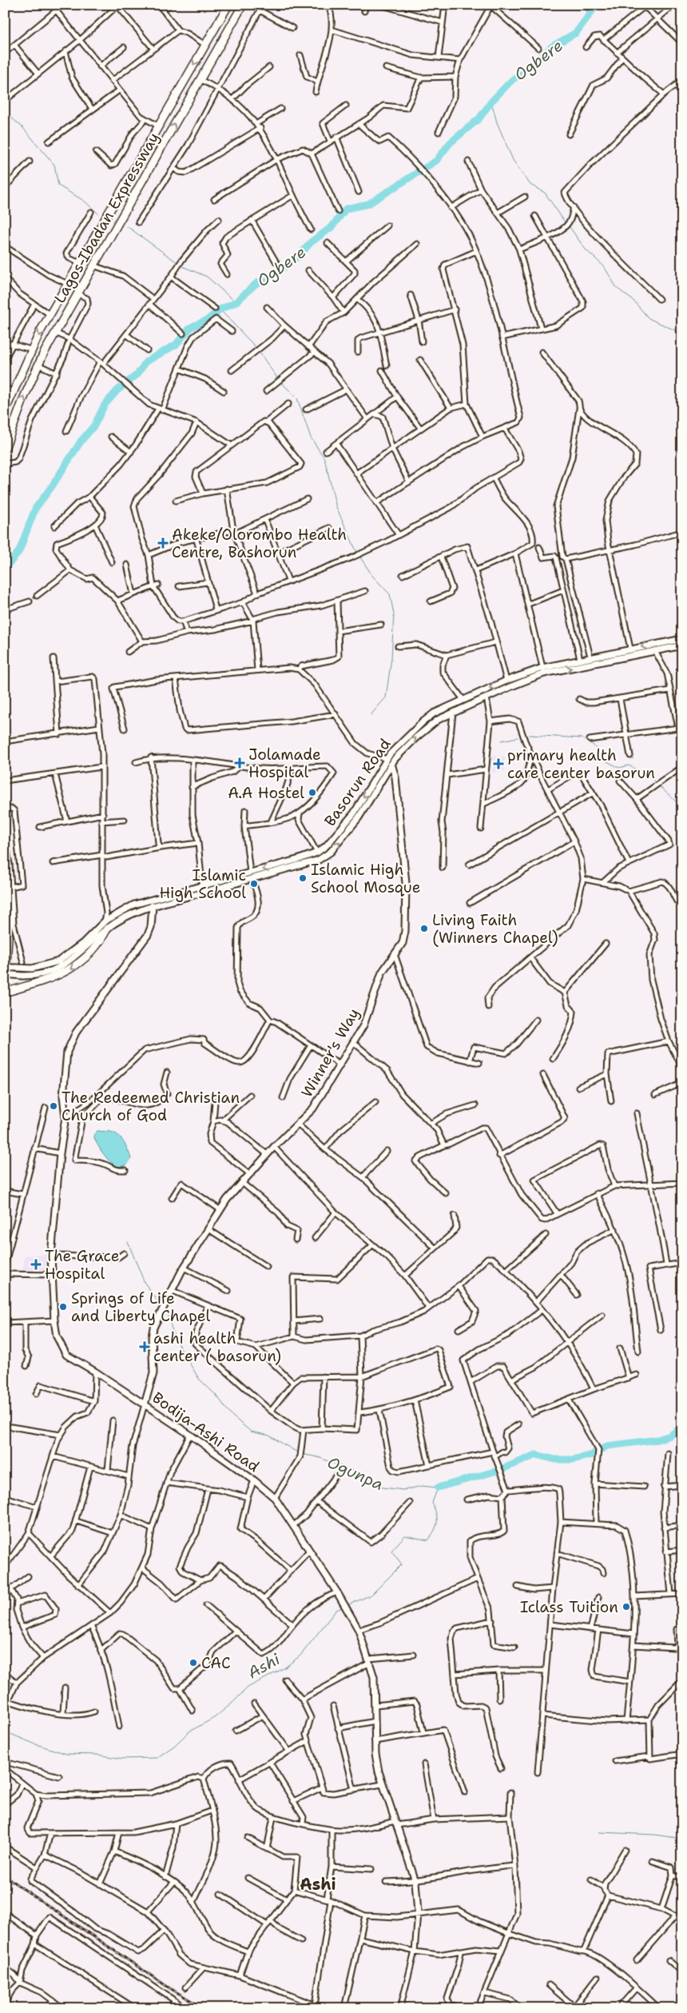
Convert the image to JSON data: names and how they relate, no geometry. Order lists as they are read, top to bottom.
{
  "streets": {
    "highway": ["Lagos-Ibadan Expressway"],
    "street": ["Basorun Road", "Winner's Way", "Bodija-Ashi Road"]
  },
  "crossings": [
    ["Basorun Road", "Winner's Way"],
    ["Basorun Road", "Bodija-Ashi Road"],
    ["Winner's Way", "Bodija-Ashi Road"]
  ],
  "districts": ["Ashi"],
  "water": ["Ogbere", "Ogunpa", "Ashi"],
  "places": {
    "health": [
      "Akeke/Olorombo Health Centre, Bashorun",
      "Jolamade Hospital",
      "primary health care center basorun",
      "The Grace Hospital",
      "ashi health center ( basorun)"
    ],
    "other": [
      "A.A Hostel",
      "Islamic High School Mosque",
      "Islamic High School",
      "Living Faith (Winners Chapel)",
      "The Redeemed Christian Church of God",
      "Springs of Life and Liberty Chapel",
      "Iclass Tuition",
      "CAC"
    ]
  }
}
